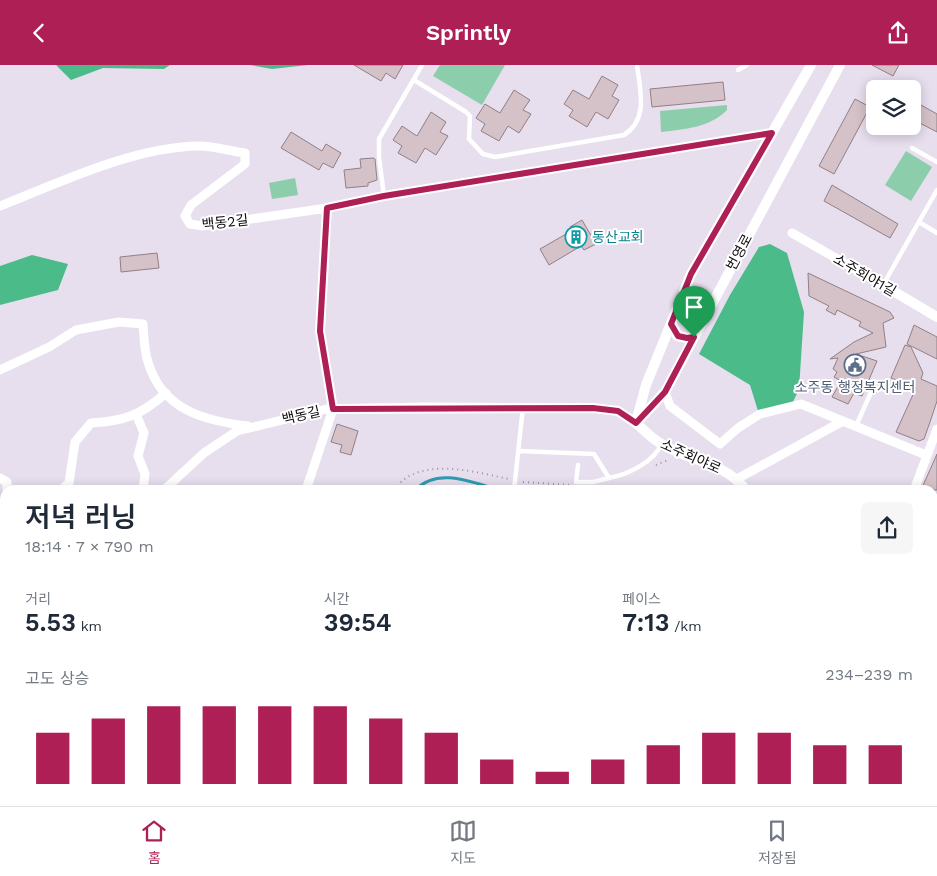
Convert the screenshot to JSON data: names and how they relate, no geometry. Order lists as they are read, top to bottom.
{
  "streets": {
    "street": [
      "백동2길",
      "번영로",
      "소주회야1길",
      "백동길",
      "소주회야로"
    ]
  },
  "crossings": [
    ["번영로", "백동길"],
    ["번영로", "소주회야로"],
    ["백동길", "소주회야로"]
  ],
  "places": {
    "building": ["동산교회"],
    "public building": ["소주동 행정복지센터"]
  },
  "page": {
    "header": "Sprintly",
    "heading": ["저녁 러닝", "18:14 · 7 × 790 m"],
    "stats": [
      ["거리", "5.53 km"],
      ["시간", "39:54"],
      ["페이스", "7:13 /km"]
    ],
    "chart": ["고도 상승", "234–239 m"],
    "tabs": ["홈", "지도", "저장됨"]
  }
}
